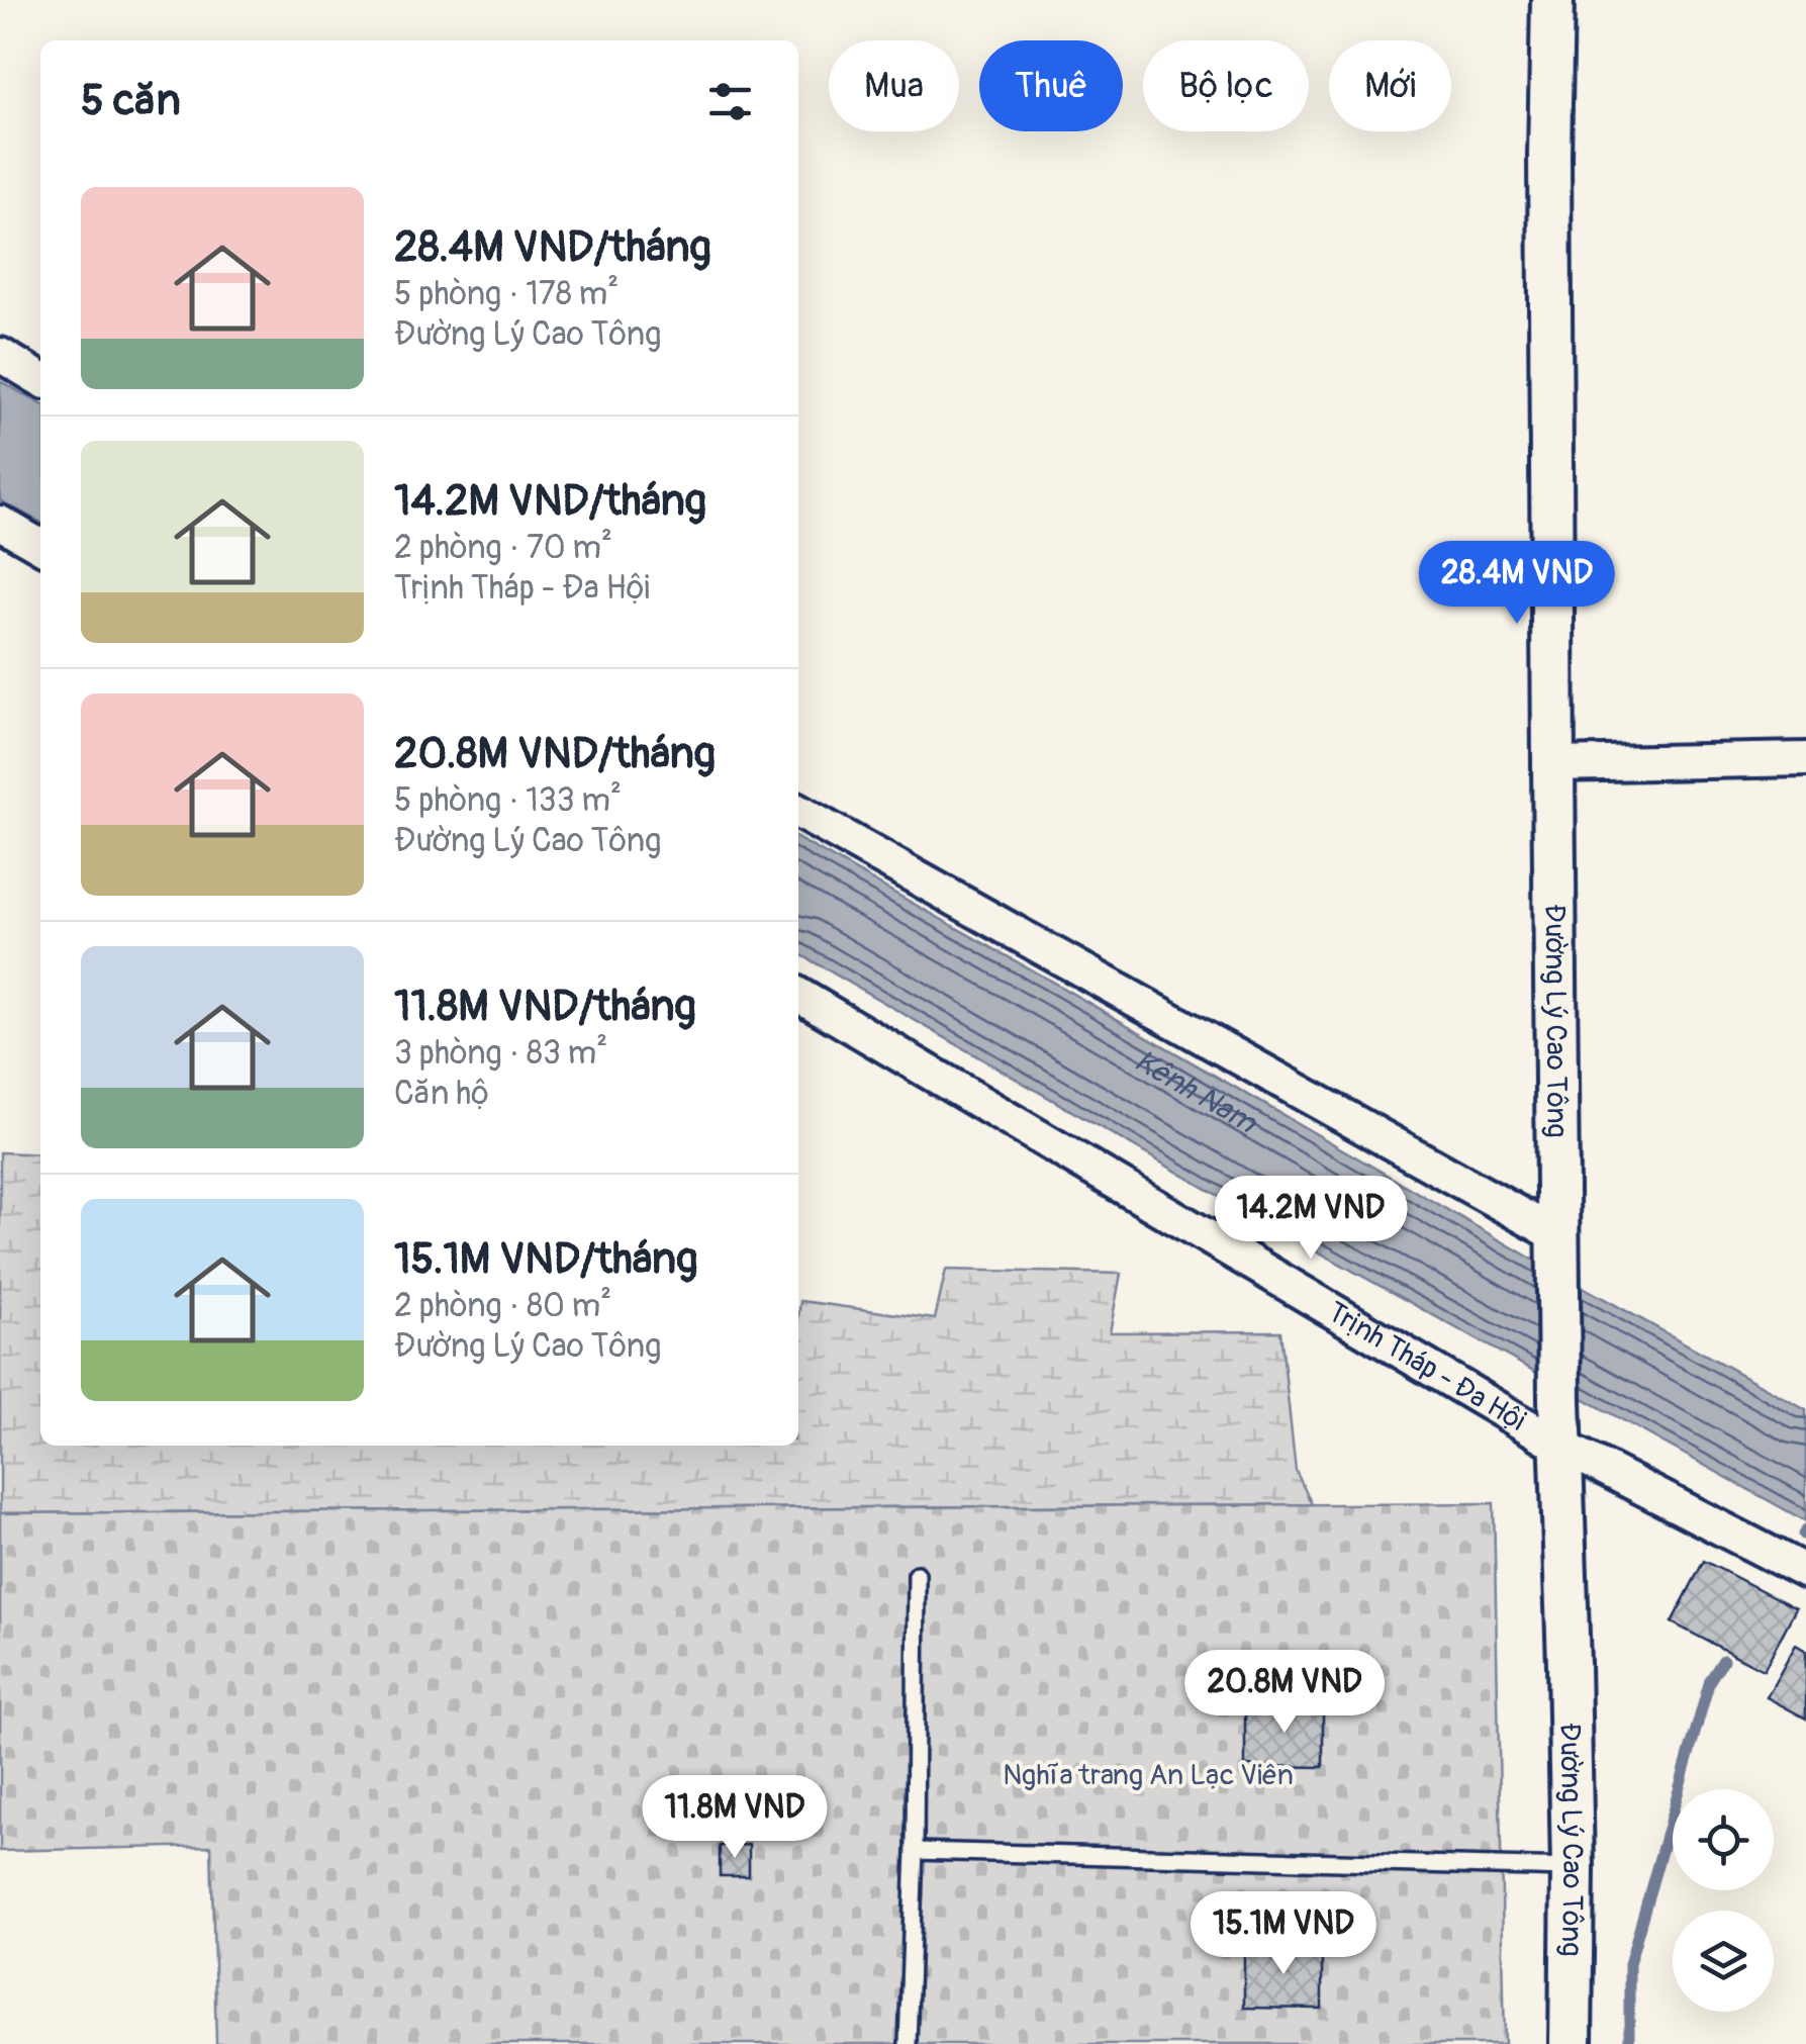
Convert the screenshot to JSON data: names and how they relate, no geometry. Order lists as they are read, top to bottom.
{
  "streets": {
    "street": ["Đường Lý Cao Tông", "Trịnh Tháp - Đa Hội"]
  },
  "crossings": [
    ["Đường Lý Cao Tông", "Trịnh Tháp - Đa Hội"]
  ],
  "water": ["Kênh Nam"],
  "parks": ["Nghĩa trang An Lạc Viên"],
  "page": {
    "chip": [
      "Mua",
      "Thuê",
      "Bộ lọc",
      "Mới"
    ],
    "heading": "5 căn",
    "list": [
      {
        "name": "28.4M VND/tháng",
        "note": "5 phòng · 178 m² · Đường Lý Cao Tông"
      },
      {
        "name": "14.2M VND/tháng",
        "note": "2 phòng · 70 m² · Trịnh Tháp - Đa Hội"
      },
      {
        "name": "20.8M VND/tháng",
        "note": "5 phòng · 133 m² · Đường Lý Cao Tông"
      },
      {
        "name": "11.8M VND/tháng",
        "note": "3 phòng · 83 m² · Căn hộ"
      },
      {
        "name": "15.1M VND/tháng",
        "note": "2 phòng · 80 m² · Đường Lý Cao Tông"
      }
    ],
    "price": [
      "28.4M VND",
      "14.2M VND",
      "20.8M VND",
      "11.8M VND",
      "15.1M VND"
    ]
  }
}
